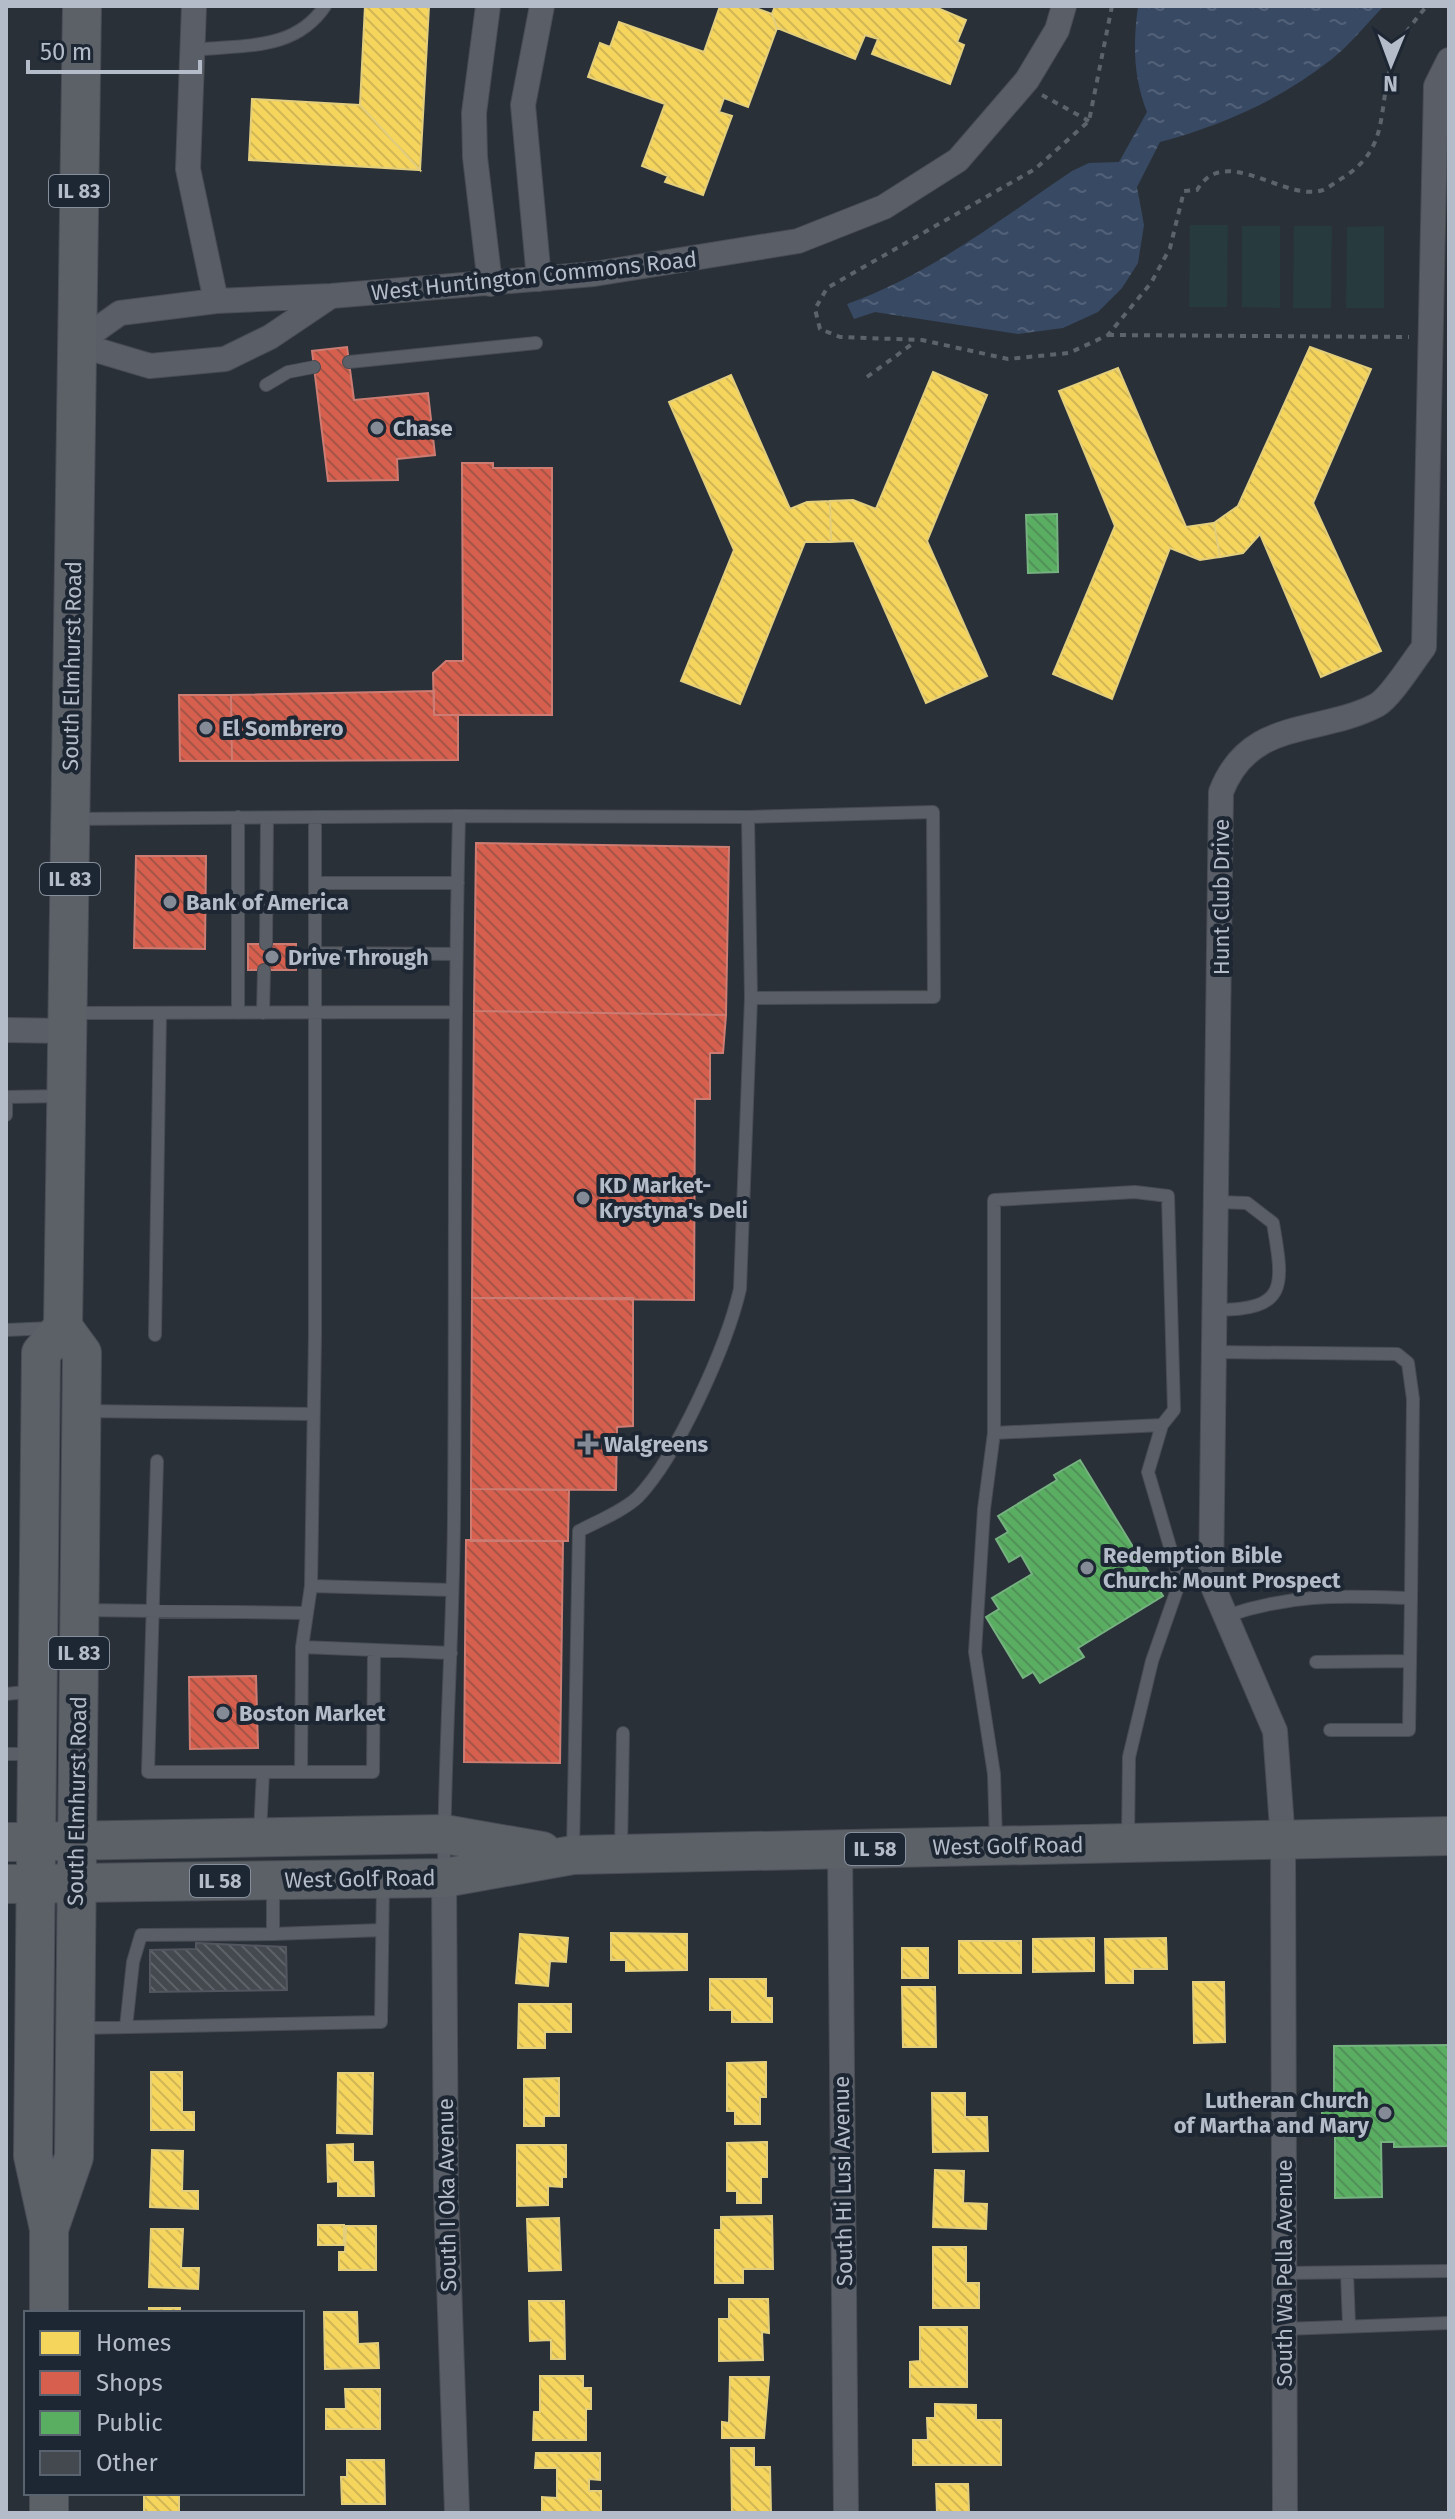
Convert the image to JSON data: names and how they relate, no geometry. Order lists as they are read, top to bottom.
{
  "streets": {
    "main road": [
      "IL 83",
      "South Elmhurst Road",
      "West Golf Road",
      "IL 58"
    ],
    "street": [
      "West Huntington Commons Road",
      "Hunt Club Drive",
      "South Hi Lusi Avenue",
      "South I Oka Avenue",
      "South Wa Pella Avenue"
    ]
  },
  "crossings": [
    ["West Huntington Commons Road", "South Elmhurst Road"],
    ["South Elmhurst Road", "West Golf Road"],
    ["Hunt Club Drive", "West Golf Road"],
    ["Hunt Club Drive", "South Wa Pella Avenue"],
    ["West Golf Road", "South Hi Lusi Avenue"],
    ["West Golf Road", "South I Oka Avenue"],
    ["West Golf Road", "South Wa Pella Avenue"]
  ],
  "places": {
    "other": [
      "Chase",
      "El Sombrero",
      "Bank of America",
      "Drive Through",
      "KD Market- Krystyna's Deli",
      "Redemption Bible Church: Mount Prospect",
      "Boston Market",
      "Lutheran Church of Martha and Mary"
    ],
    "health": ["Walgreens"]
  },
  "legend": [
    "Homes",
    "Shops",
    "Public",
    "Other"
  ],
  "scale_bar": "50 m",
  "north": "bottom"
}
